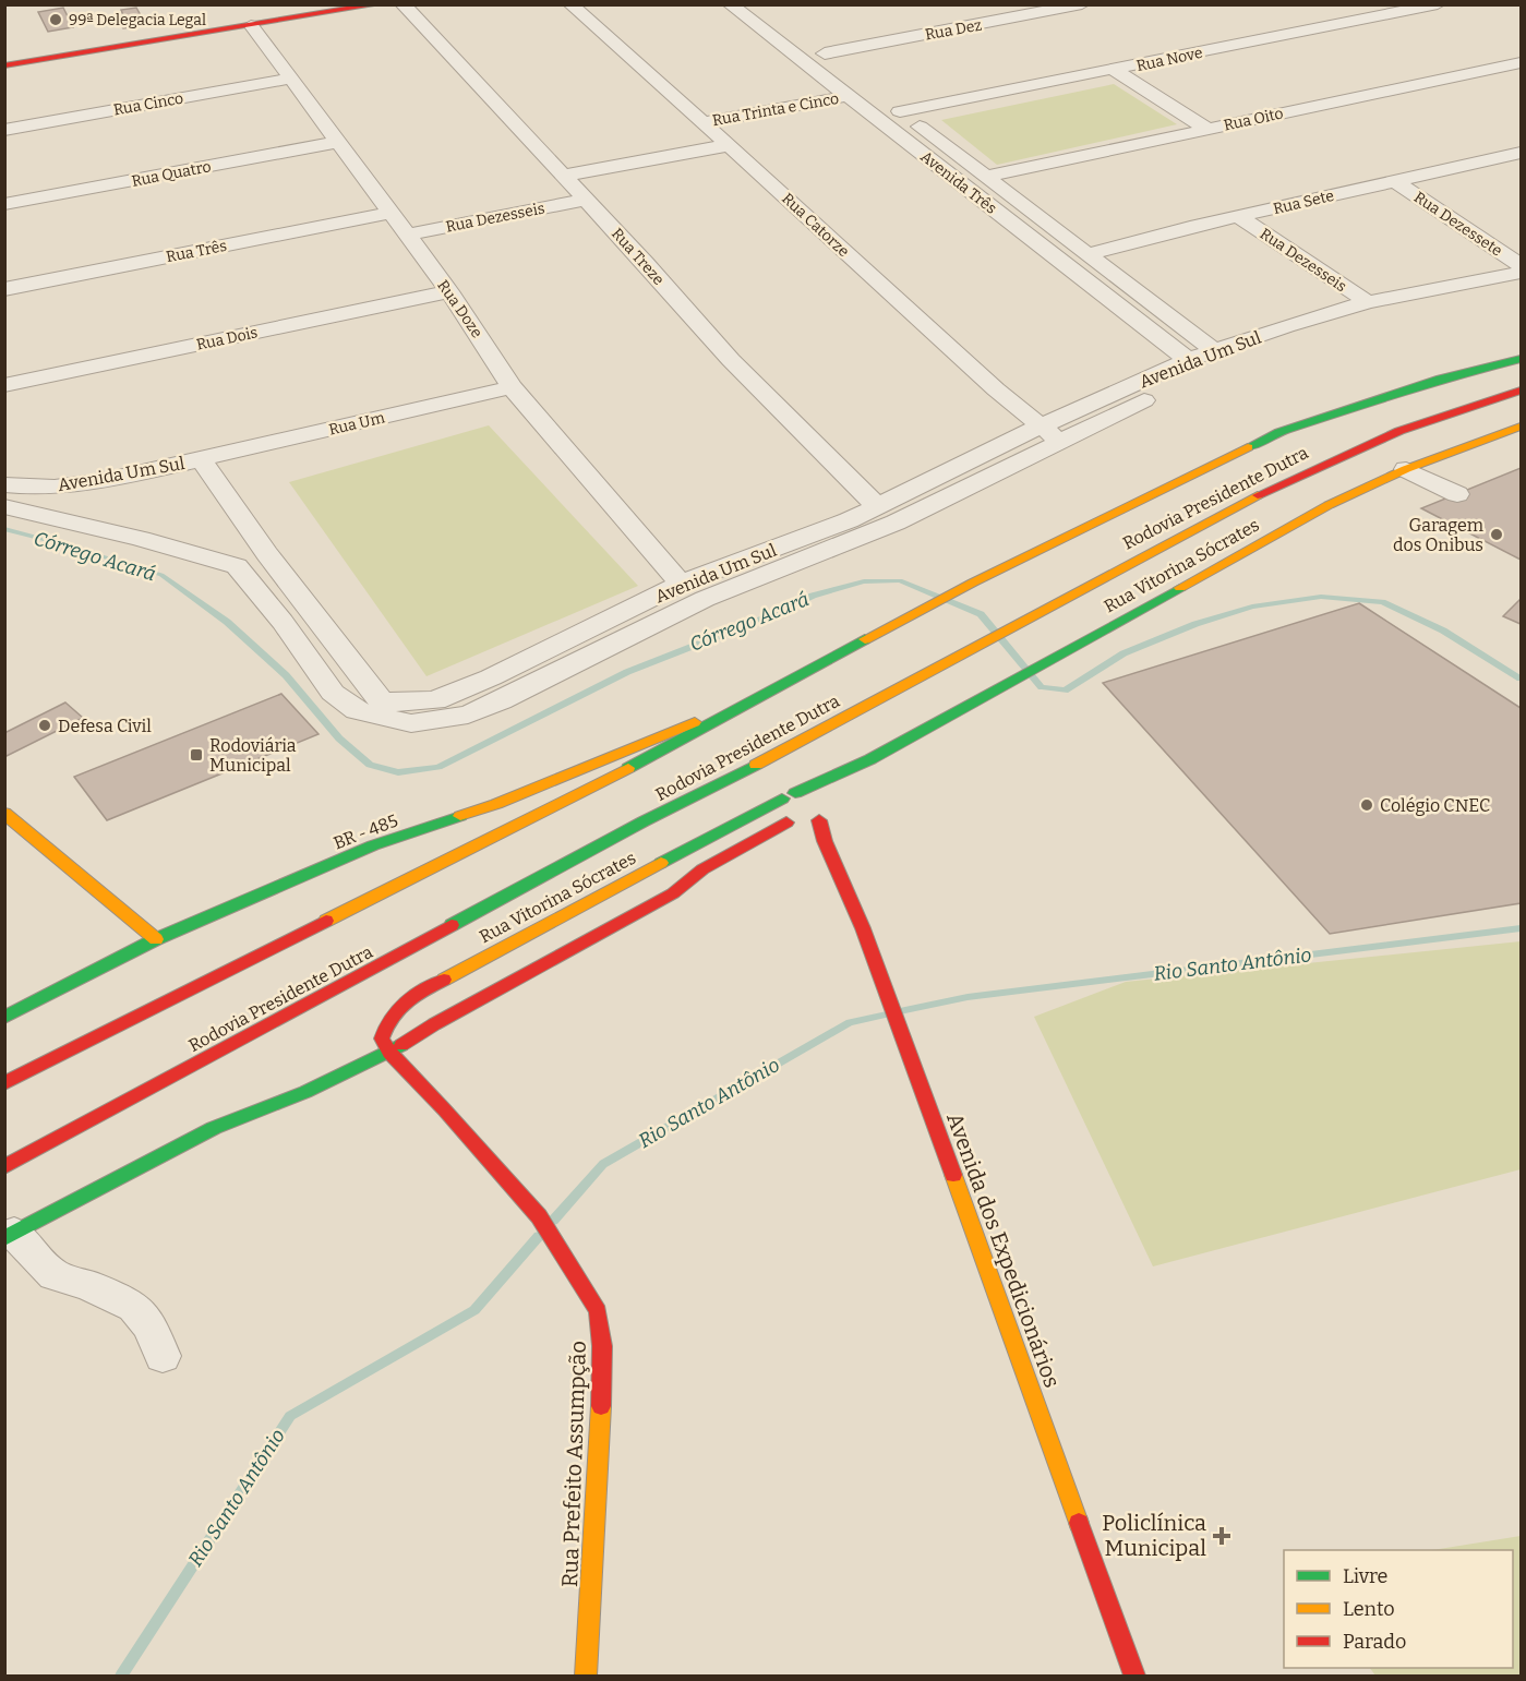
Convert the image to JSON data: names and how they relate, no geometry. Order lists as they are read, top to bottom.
{
  "streets": {
    "main road": [
      "Rodovia Presidente Dutra",
      "Rua Vitorina Sócrates",
      "BR - 485",
      "Avenida dos Expedicionários",
      "Rua Prefeito Assumpção"
    ],
    "street": [
      "Rua Dez",
      "Rua Nove",
      "Rua Cinco",
      "Rua Trinta e Cinco",
      "Rua Oito",
      "Rua Quatro",
      "Avenida Três",
      "Rua Sete",
      "Rua Dezesseis",
      "Rua Dezessete",
      "Rua Catorze",
      "Rua Três",
      "Rua Treze",
      "Rua Doze",
      "Rua Dois",
      "Avenida Um Sul",
      "Rua Um"
    ]
  },
  "crossings": [
    ["Rua Dez", "Avenida Três"],
    ["Rua Nove", "Avenida Três"],
    ["Rua Cinco", "Rua Doze"],
    ["Rua Trinta e Cinco", "Avenida Três"],
    ["Rua Trinta e Cinco", "Rua Catorze"],
    ["Rua Oito", "Avenida Três"],
    ["Rua Quatro", "Rua Doze"],
    ["Avenida Três", "Rua Sete"],
    ["Avenida Três", "Avenida Um Sul"],
    ["Rua Sete", "Rua Dezesseis"],
    ["Rua Sete", "Rua Dezessete"],
    ["Rua Dezesseis", "Rua Treze"],
    ["Rua Dezesseis", "Rua Doze"],
    ["Rua Dezesseis", "Avenida Um Sul"],
    ["Rua Catorze", "Avenida Um Sul"],
    ["Rua Três", "Rua Doze"],
    ["Rua Treze", "Avenida Um Sul"],
    ["Rua Doze", "Rua Dois"],
    ["Rua Doze", "Avenida Um Sul"],
    ["Rua Doze", "Rua Um"],
    ["Avenida Um Sul", "Rua Um"],
    ["Rodovia Presidente Dutra", "BR - 485"],
    ["Rua Vitorina Sócrates", "Rua Prefeito Assumpção"]
  ],
  "water": ["Córrego Acará", "Rio Santo Antônio"],
  "places": {
    "other": [
      "99ª Delegacia Legal",
      "Garagem dos Onibus",
      "Defesa Civil",
      "Colégio CNEC"
    ],
    "transit": ["Rodoviária Municipal"],
    "health": ["Policlínica Municipal"]
  },
  "legend": ["Livre", "Lento", "Parado"]
}
